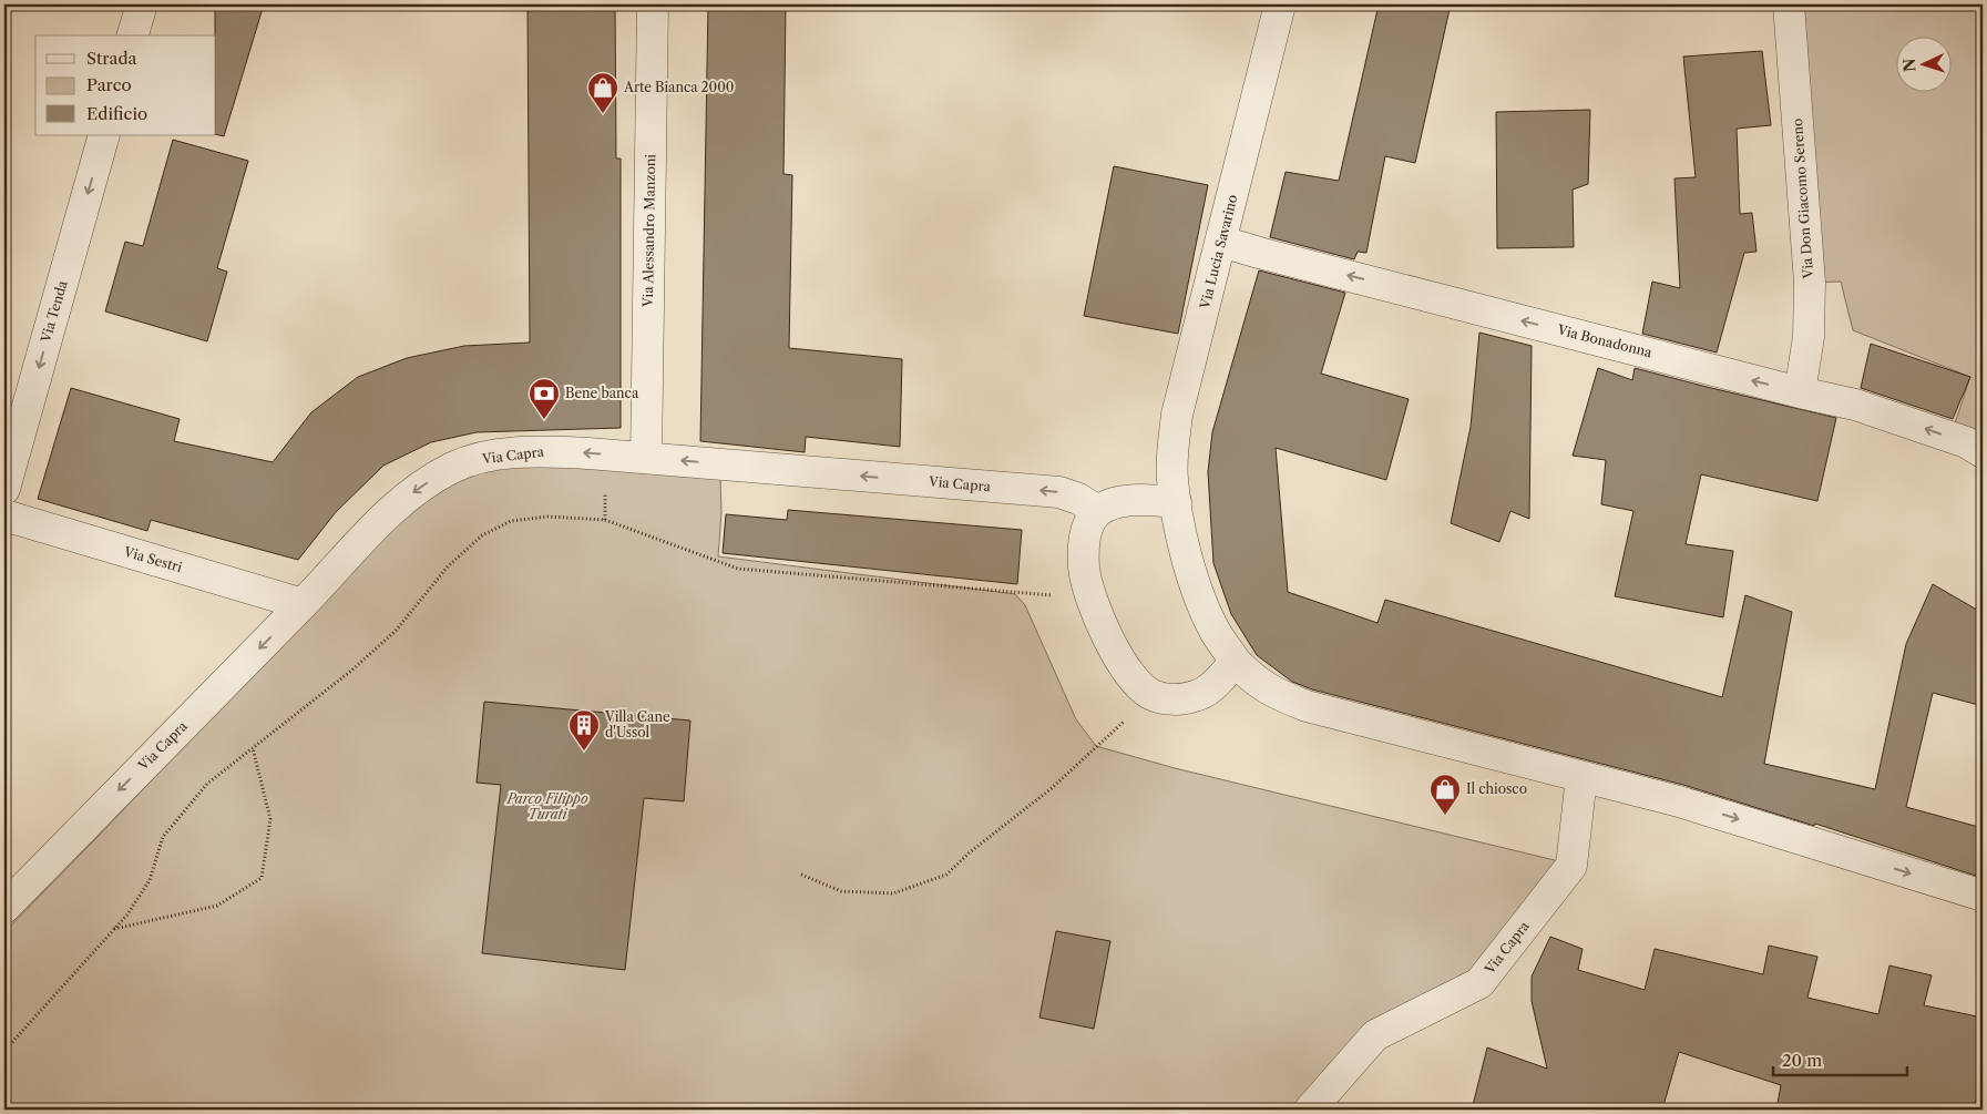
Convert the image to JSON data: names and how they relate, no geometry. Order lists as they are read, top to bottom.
{
  "streets": {
    "street": [
      "Via Don Giacomo Sereno",
      "Via Alessandro Manzoni",
      "Via Lucia Savarino",
      "Via Tenda",
      "Via Bonadonna",
      "Via Capra",
      "Via Sestri"
    ]
  },
  "crossings": [
    ["Via Don Giacomo Sereno", "Via Bonadonna"],
    ["Via Alessandro Manzoni", "Via Capra"],
    ["Via Lucia Savarino", "Via Bonadonna"],
    ["Via Capra", "Via Sestri"]
  ],
  "one_way": ["Via Tenda", "Via Bonadonna", "Via Capra"],
  "parks": ["Parco Filippo Turati"],
  "places": {
    "shop": ["Arte Bianca 2000", "Il chiosco"],
    "bank": ["Bene banca"],
    "building": ["Villa Cane d'Ussol"]
  },
  "legend": ["Strada", "Parco", "Edificio"],
  "scale_bar": "20 m",
  "north": "left"
}
